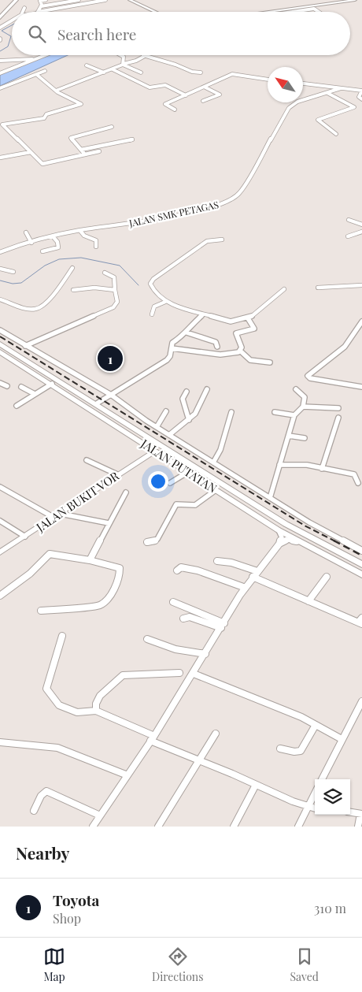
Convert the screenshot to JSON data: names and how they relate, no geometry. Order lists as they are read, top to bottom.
{
  "streets": {
    "highway": ["JALAN PUTATAN"],
    "street": ["JALAN SMK PETAGAS", "JALAN BUKIT VOR"]
  },
  "crossings": [
    ["JALAN PUTATAN", "JALAN BUKIT VOR"]
  ],
  "north": "top left",
  "page": {
    "search": "Search here",
    "pins": "1",
    "heading": "Nearby",
    "list": [
      {
        "mark": "1",
        "name": "Toyota",
        "note": "Shop",
        "value": "310 m"
      }
    ],
    "nav": ["Map", "Directions", "Saved"]
  }
}
